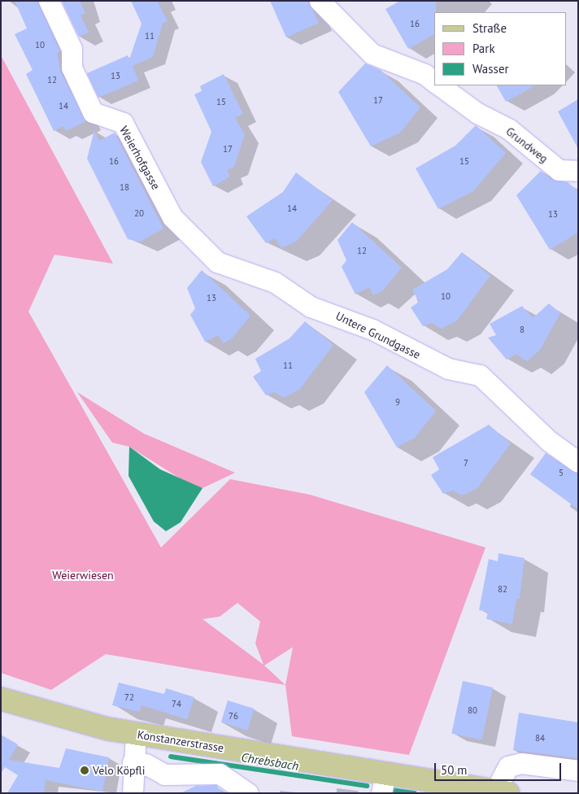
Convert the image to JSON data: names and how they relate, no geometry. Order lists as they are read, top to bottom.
{
  "streets": {
    "main road": ["Konstanzerstrasse"],
    "street": ["Grundweg", "Weierhofgasse", "Untere Grundgasse"]
  },
  "crossings": [
    ["Weierhofgasse", "Untere Grundgasse"]
  ],
  "water": ["Chrebsbach"],
  "parks": ["Weierwiesen"],
  "places": ["Velo Köpfli"],
  "house_numbers": [
    "16",
    "11",
    "10",
    "13",
    "12",
    "17",
    "15",
    "14",
    "17",
    "16",
    "15",
    "18",
    "14",
    "20",
    "13",
    "12",
    "10",
    "13",
    "8",
    "11",
    "9",
    "7",
    "5",
    "82",
    "72",
    "74",
    "80",
    "76",
    "84"
  ],
  "legend": ["Straße", "Park", "Wasser"],
  "scale_bar": "50 m"
}
